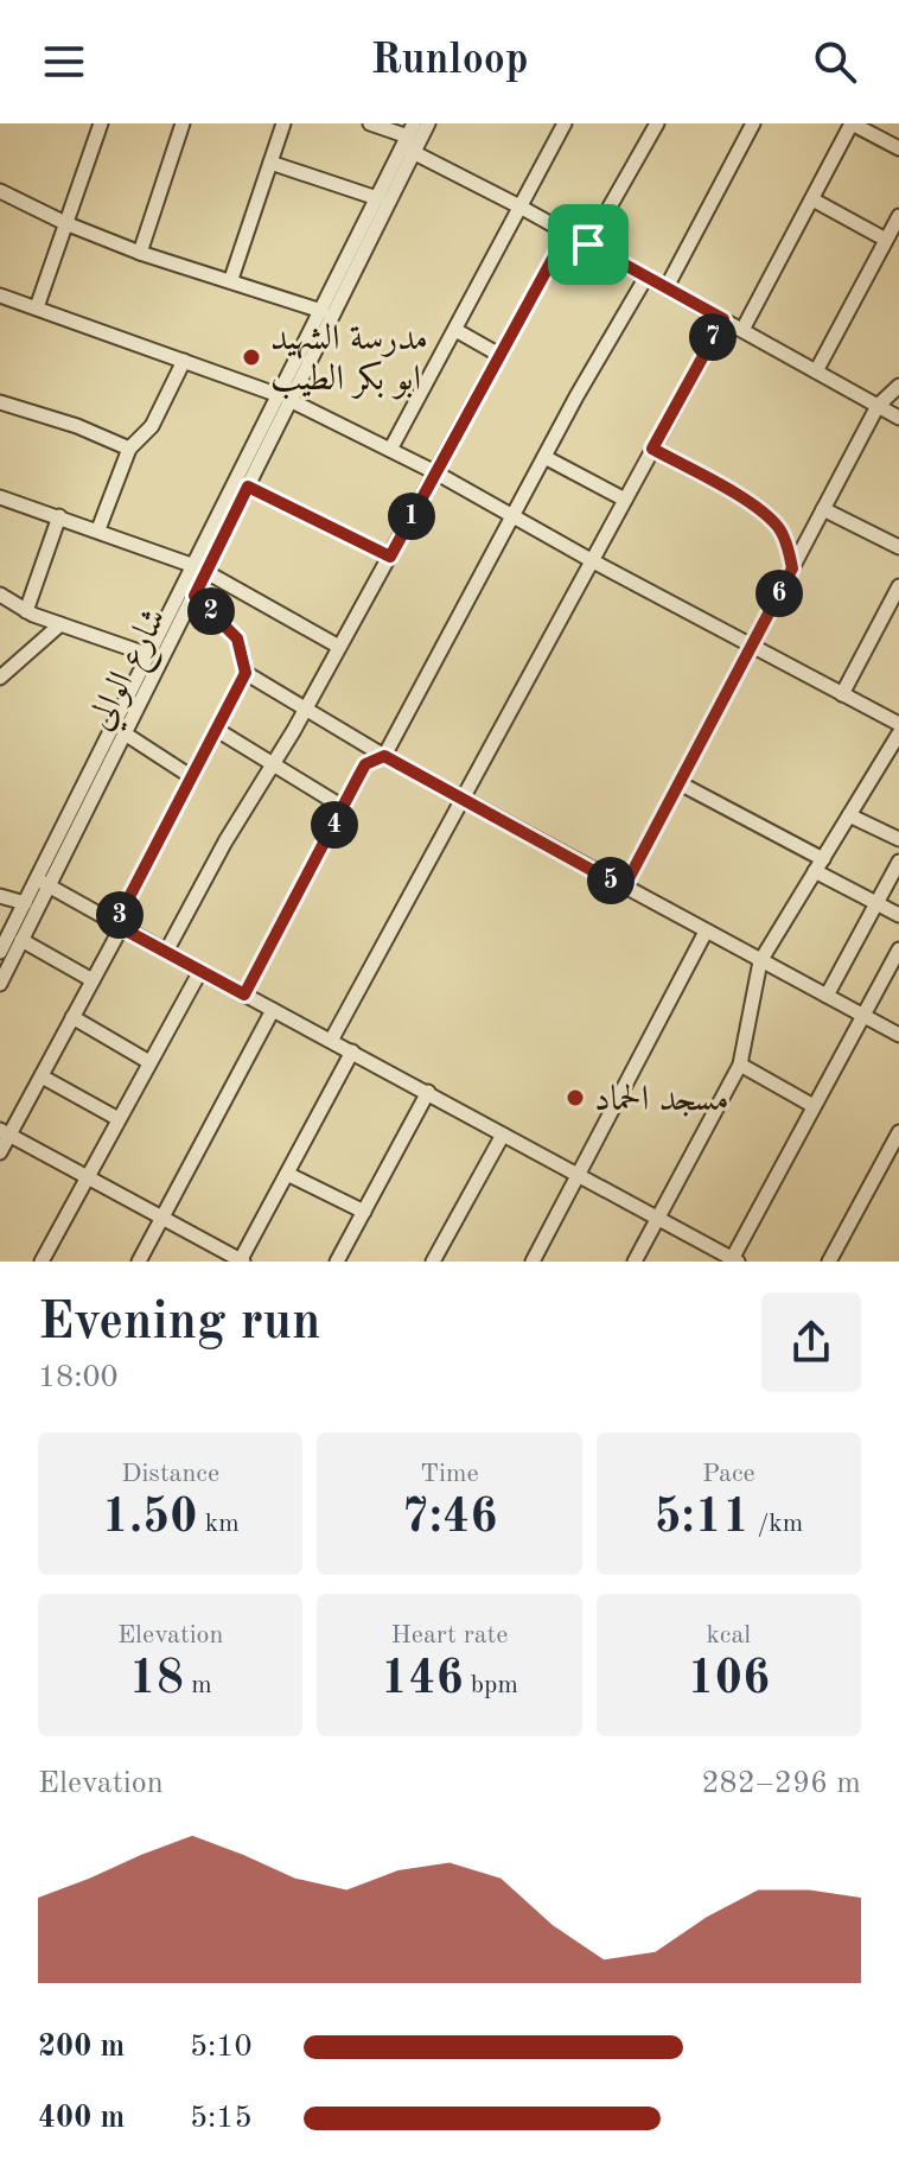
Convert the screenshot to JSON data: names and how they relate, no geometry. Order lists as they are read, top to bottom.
{
  "streets": {
    "street": ["شارع الوالي"]
  },
  "places": ["مدرسة الشهيد ابو بكر الطيب", "مسجد الحماد"],
  "page": {
    "header": "Runloop",
    "pins": [
      "7",
      "1",
      "6",
      "2",
      "4",
      "5",
      "3"
    ],
    "heading": ["Evening run", "18:00"],
    "stats": [
      ["Distance", "1.50 km"],
      ["Time", "7:46"],
      ["Pace", "5:11 /km"],
      ["Elevation", "18 m"],
      ["Heart rate", "146 bpm"],
      ["kcal", "106"]
    ],
    "chart": ["Elevation", "282–296 m"],
    "list": [
      {
        "name": "200 m",
        "note": "5:10"
      },
      {
        "name": "400 m",
        "note": "5:15"
      }
    ]
  }
}
